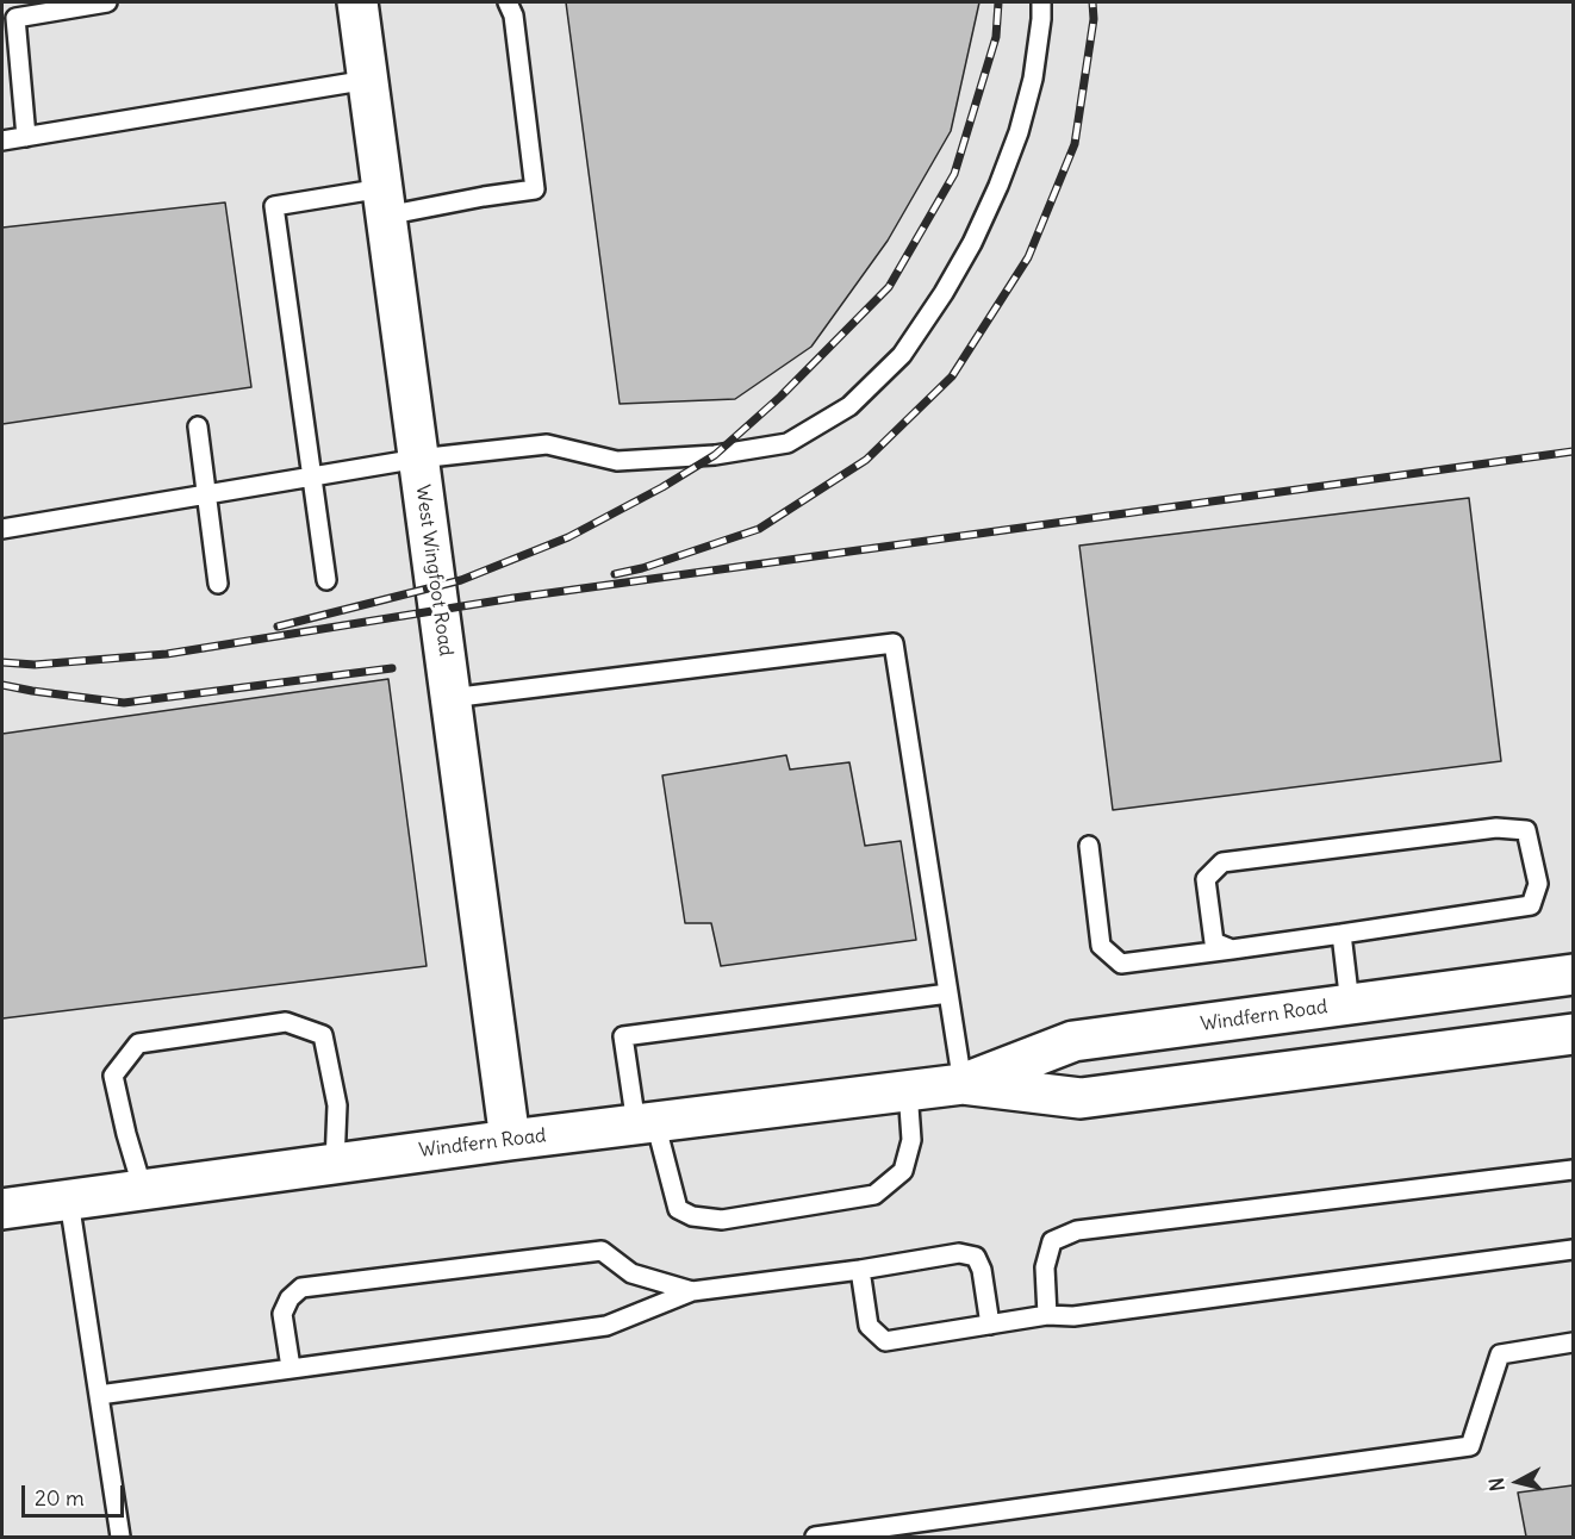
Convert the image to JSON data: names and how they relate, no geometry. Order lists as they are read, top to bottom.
{
  "streets": {
    "street": ["West Wingfoot Road", "Windfern Road"]
  },
  "crossings": [
    ["West Wingfoot Road", "Windfern Road"]
  ],
  "scale_bar": "20 m",
  "north": "left"
}
